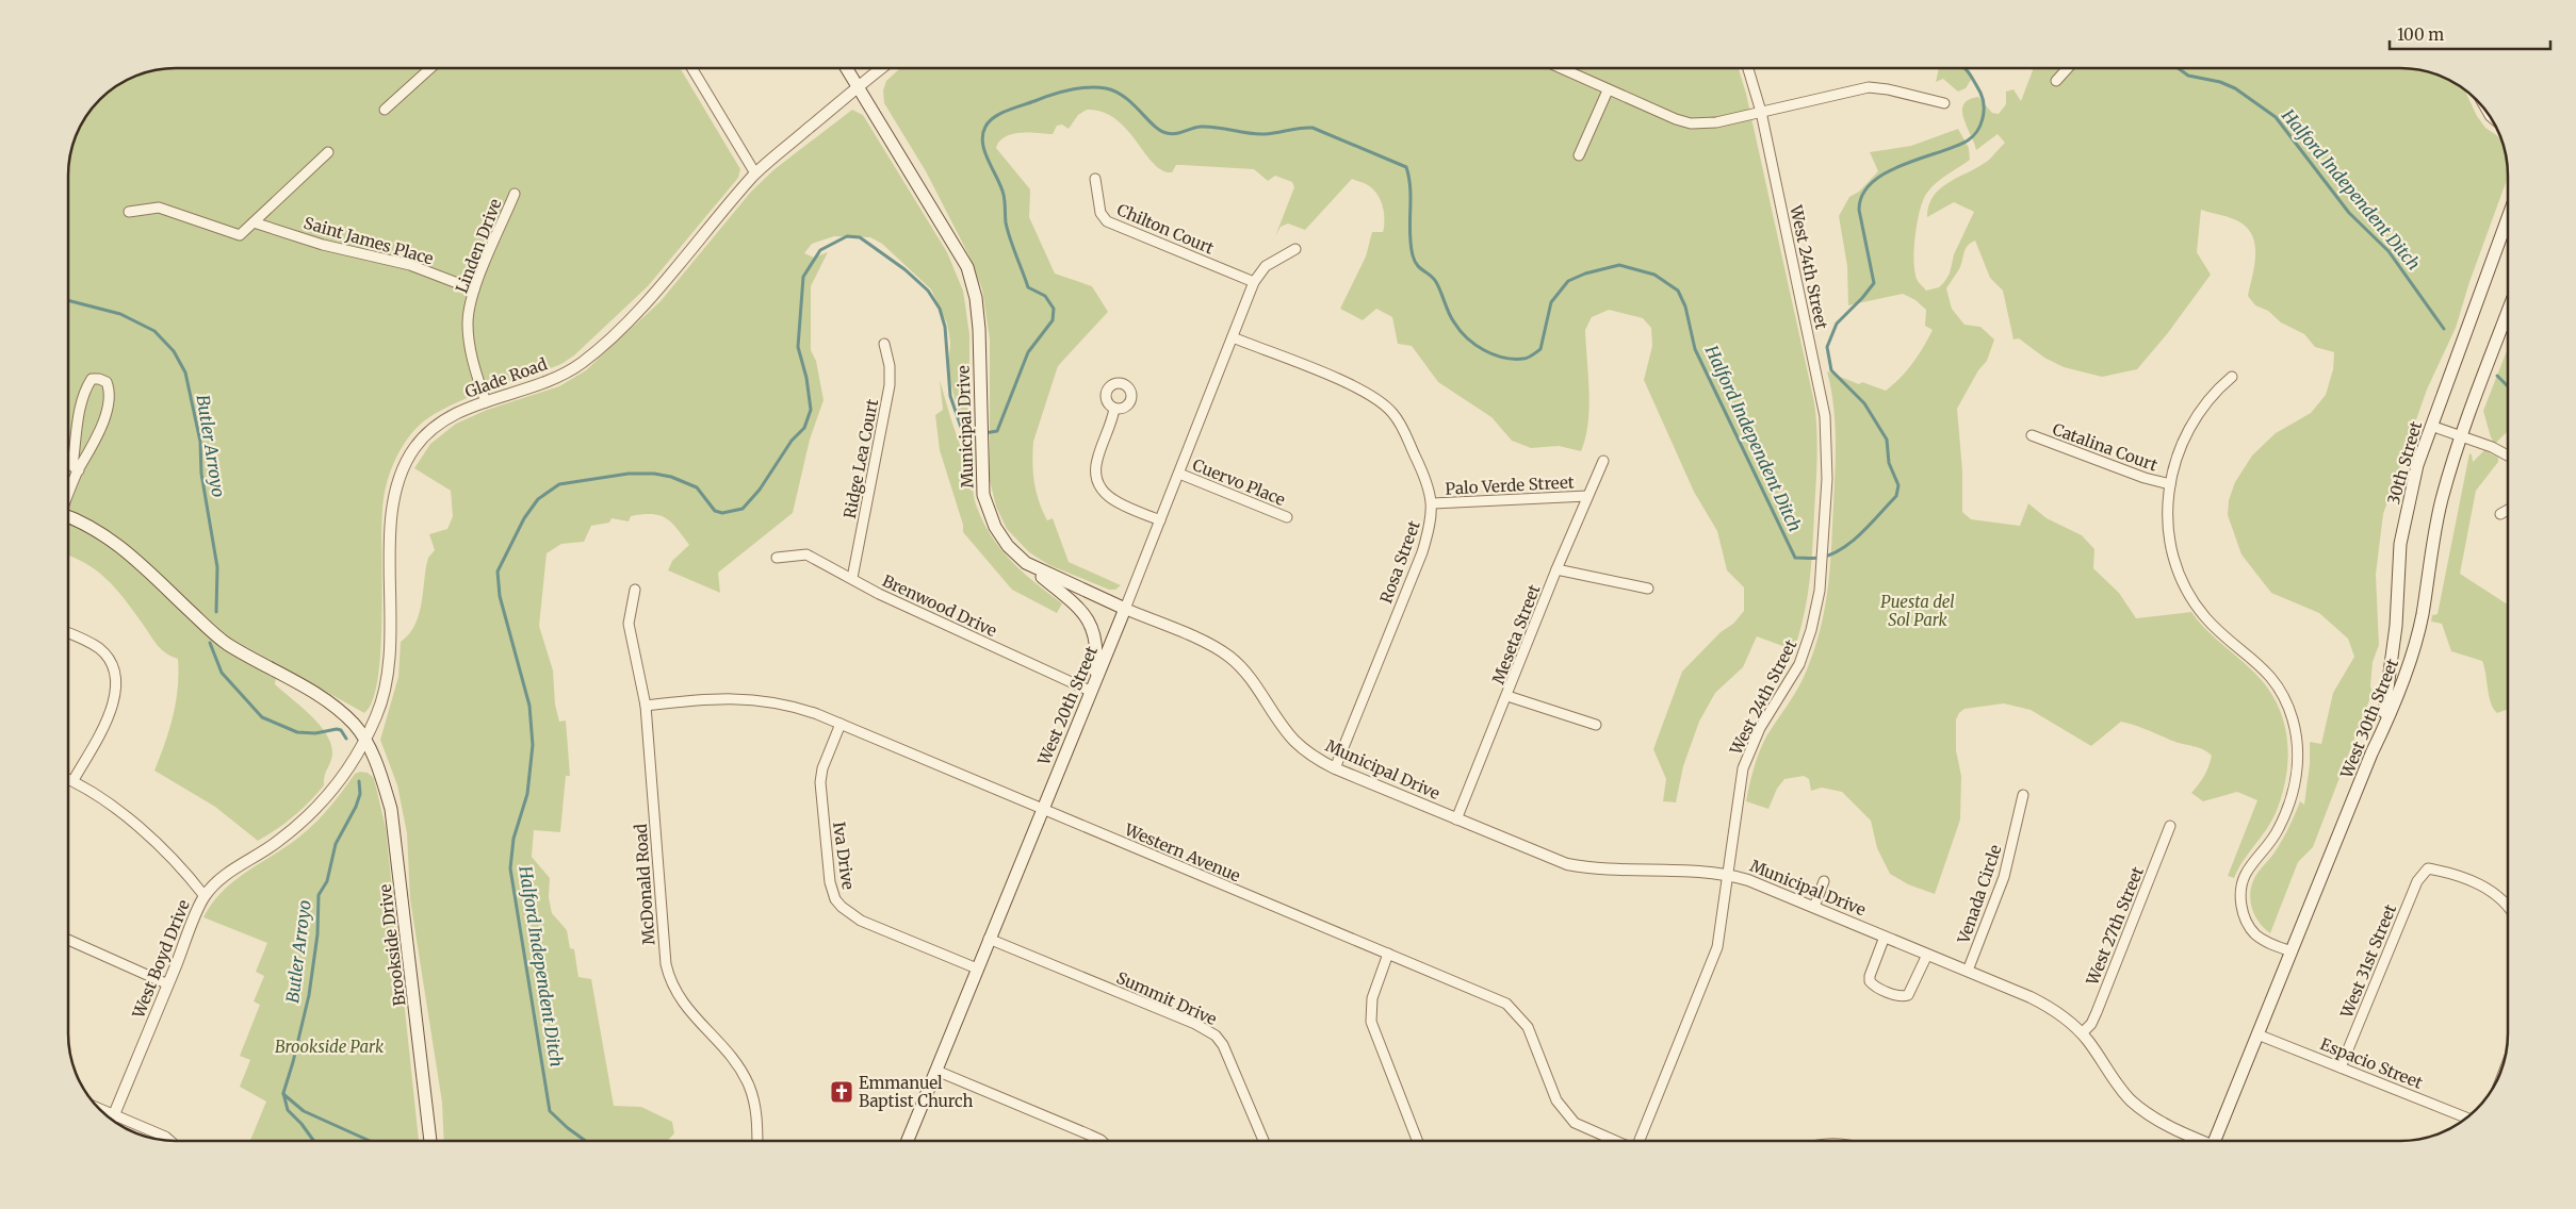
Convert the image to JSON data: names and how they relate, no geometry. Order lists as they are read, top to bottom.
{
  "streets": {
    "main road": [
      "Municipal Drive",
      "30th Street",
      "West 20th Street",
      "West 30th Street",
      "Brookside Drive"
    ],
    "street": [
      "Chilton Court",
      "Saint James Place",
      "Linden Drive",
      "West 24th Street",
      "Glade Road",
      "Catalina Court",
      "Ridge Lea Court",
      "Cuervo Place",
      "Palo Verde Street",
      "Rosa Street",
      "Brenwood Drive",
      "Meseta Street",
      "Western Avenue",
      "Iva Drive",
      "McDonald Road",
      "Venada Circle",
      "West 27th Street",
      "West Boyd Drive",
      "West 31st Street",
      "Summit Drive",
      "Espacio Street"
    ]
  },
  "crossings": [
    ["Chilton Court", "West 20th Street"],
    ["Saint James Place", "Linden Drive"],
    ["Linden Drive", "Glade Road"],
    ["West 24th Street", "Municipal Drive"],
    ["Glade Road", "Municipal Drive"],
    ["Glade Road", "Brookside Drive"],
    ["Glade Road", "West Boyd Drive"],
    ["Municipal Drive", "Rosa Street"],
    ["Municipal Drive", "Meseta Street"],
    ["Municipal Drive", "West 20th Street"],
    ["Municipal Drive", "Venada Circle"],
    ["Municipal Drive", "West 27th Street"],
    ["Ridge Lea Court", "Brenwood Drive"],
    ["30th Street", "West 30th Street"],
    ["Cuervo Place", "West 20th Street"],
    ["Palo Verde Street", "Rosa Street"],
    ["Palo Verde Street", "Meseta Street"],
    ["Rosa Street", "West 20th Street"],
    ["Brenwood Drive", "West 20th Street"],
    ["West 20th Street", "Western Avenue"],
    ["West 20th Street", "Iva Drive"],
    ["West 20th Street", "Summit Drive"],
    ["West 30th Street", "Espacio Street"],
    ["Western Avenue", "Iva Drive"],
    ["Western Avenue", "McDonald Road"],
    ["Brookside Drive", "West Boyd Drive"],
    ["West 31st Street", "Espacio Street"]
  ],
  "water": ["Halford Independent Ditch", "Butler Arroyo"],
  "parks": ["Puesta del Sol Park", "Brookside Park"],
  "places": {
    "church": ["Emmanuel Baptist Church"]
  },
  "scale_bar": "100 m"
}
